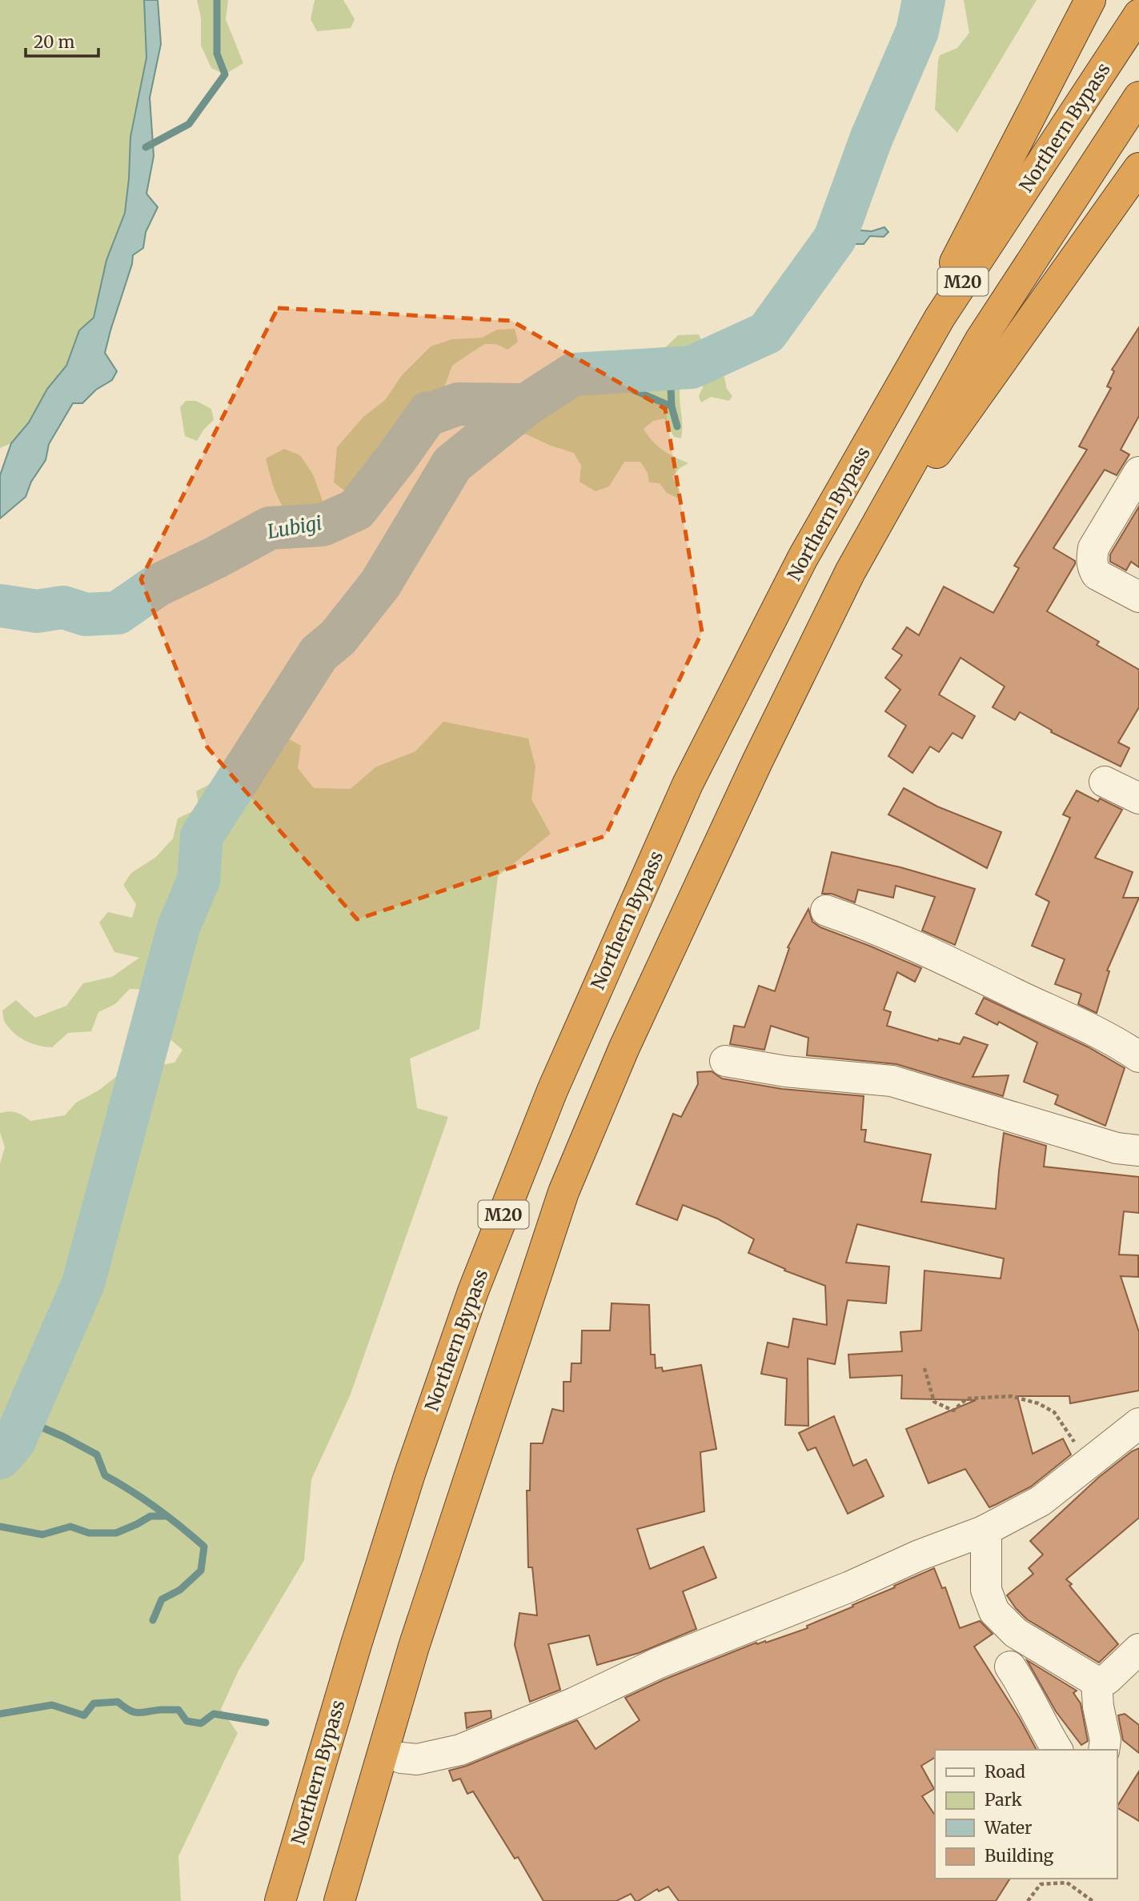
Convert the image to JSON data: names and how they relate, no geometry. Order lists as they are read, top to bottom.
{
  "streets": {
    "highway": ["Northern Bypass", "M20"]
  },
  "water": ["Lubigi"],
  "legend": [
    "Road",
    "Park",
    "Water",
    "Building"
  ],
  "scale_bar": "20 m"
}
